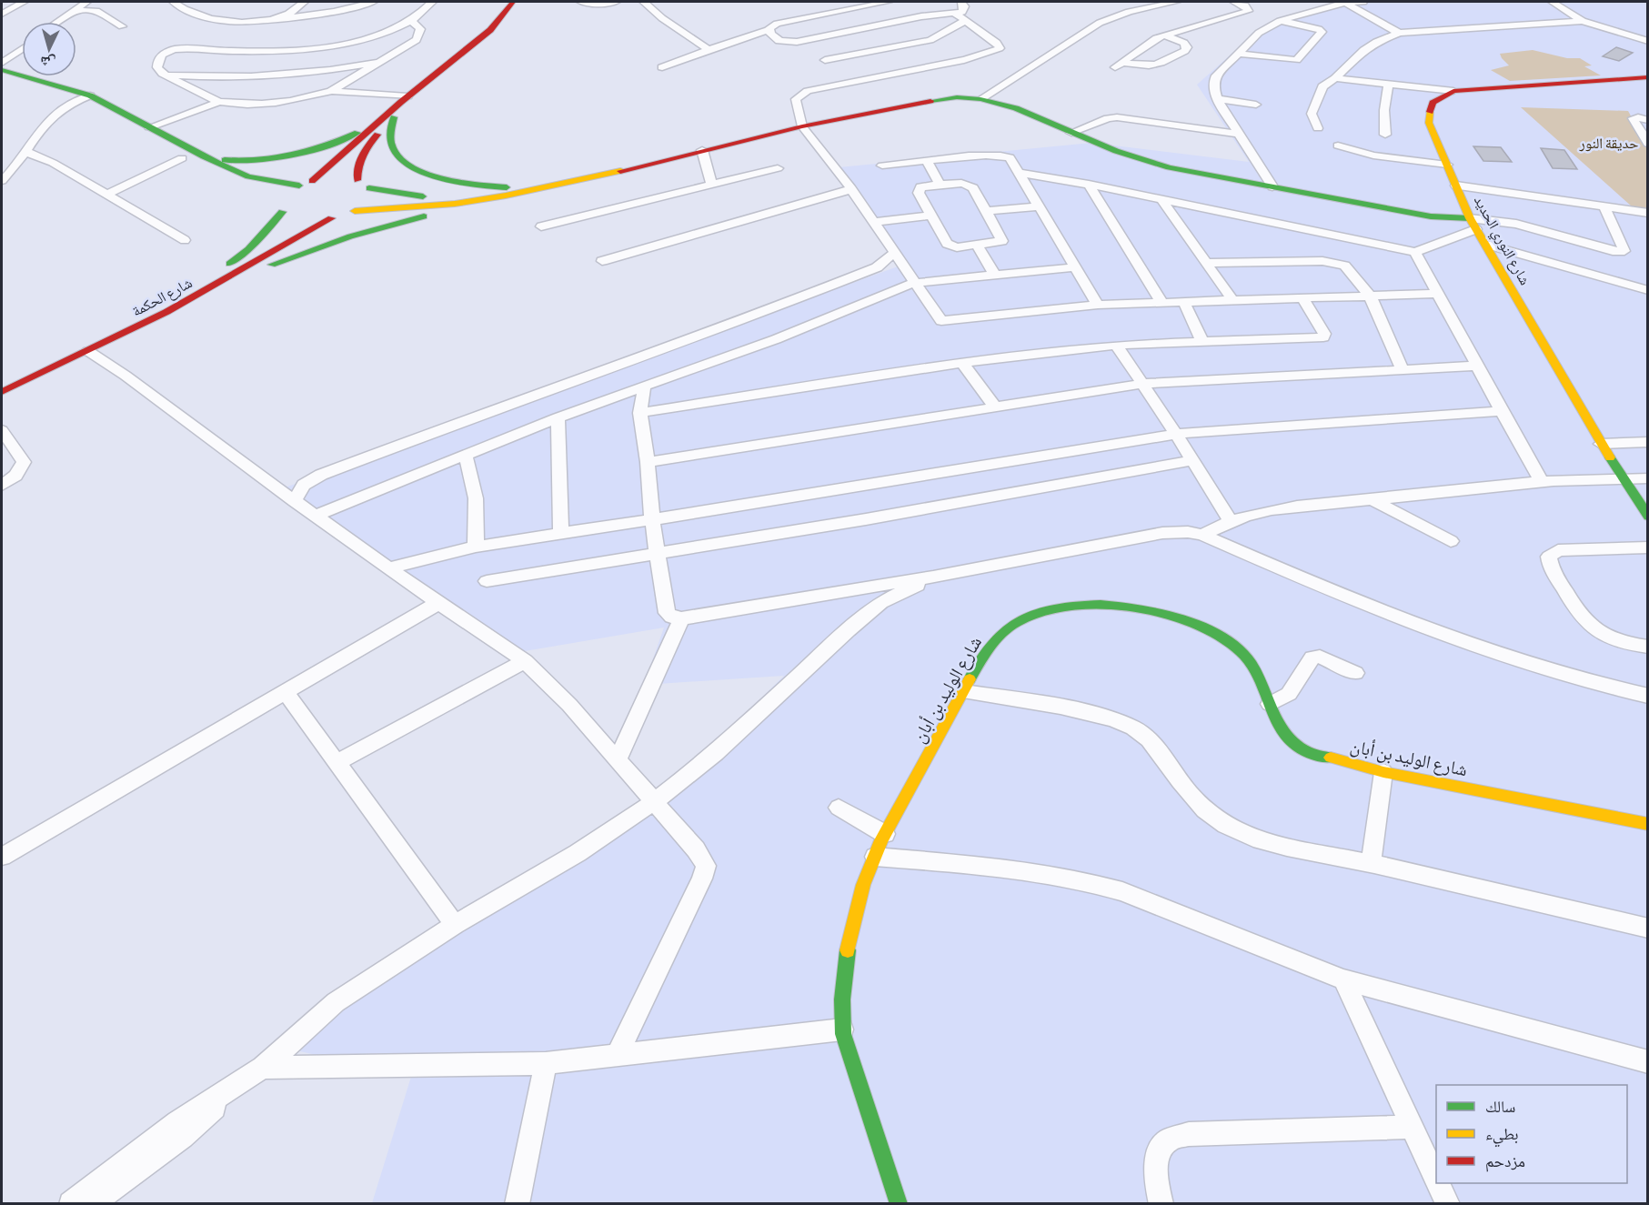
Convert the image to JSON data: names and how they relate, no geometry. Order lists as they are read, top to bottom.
{
  "streets": {
    "street": ["شارع النوري الحديد", "شارع الحكمة", "شارع الوليد بن أبان"]
  },
  "parks": ["حديقة النور"],
  "legend": ["سالك", "بطيء", "مزدحم"],
  "north": "bottom"
}
